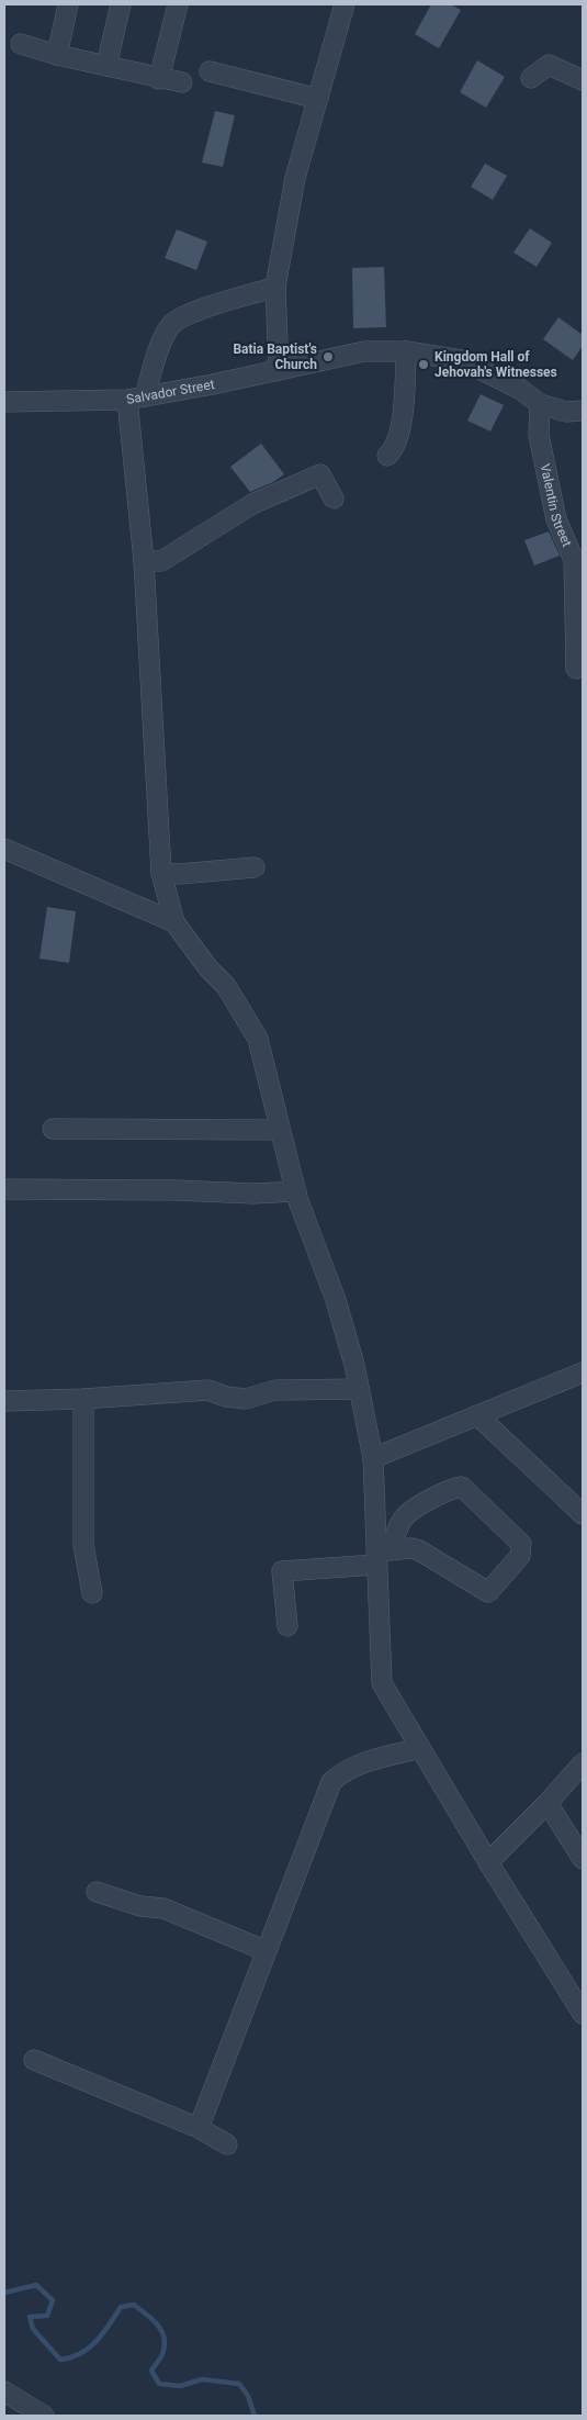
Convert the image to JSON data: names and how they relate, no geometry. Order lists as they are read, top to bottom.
{
  "streets": {
    "street": ["Salvador Street", "Valentin Street"]
  },
  "crossings": [
    ["Salvador Street", "Valentin Street"]
  ],
  "places": ["Batia Baptist's Church", "Kingdom Hall of Jehovah's Witnesses"]
}
